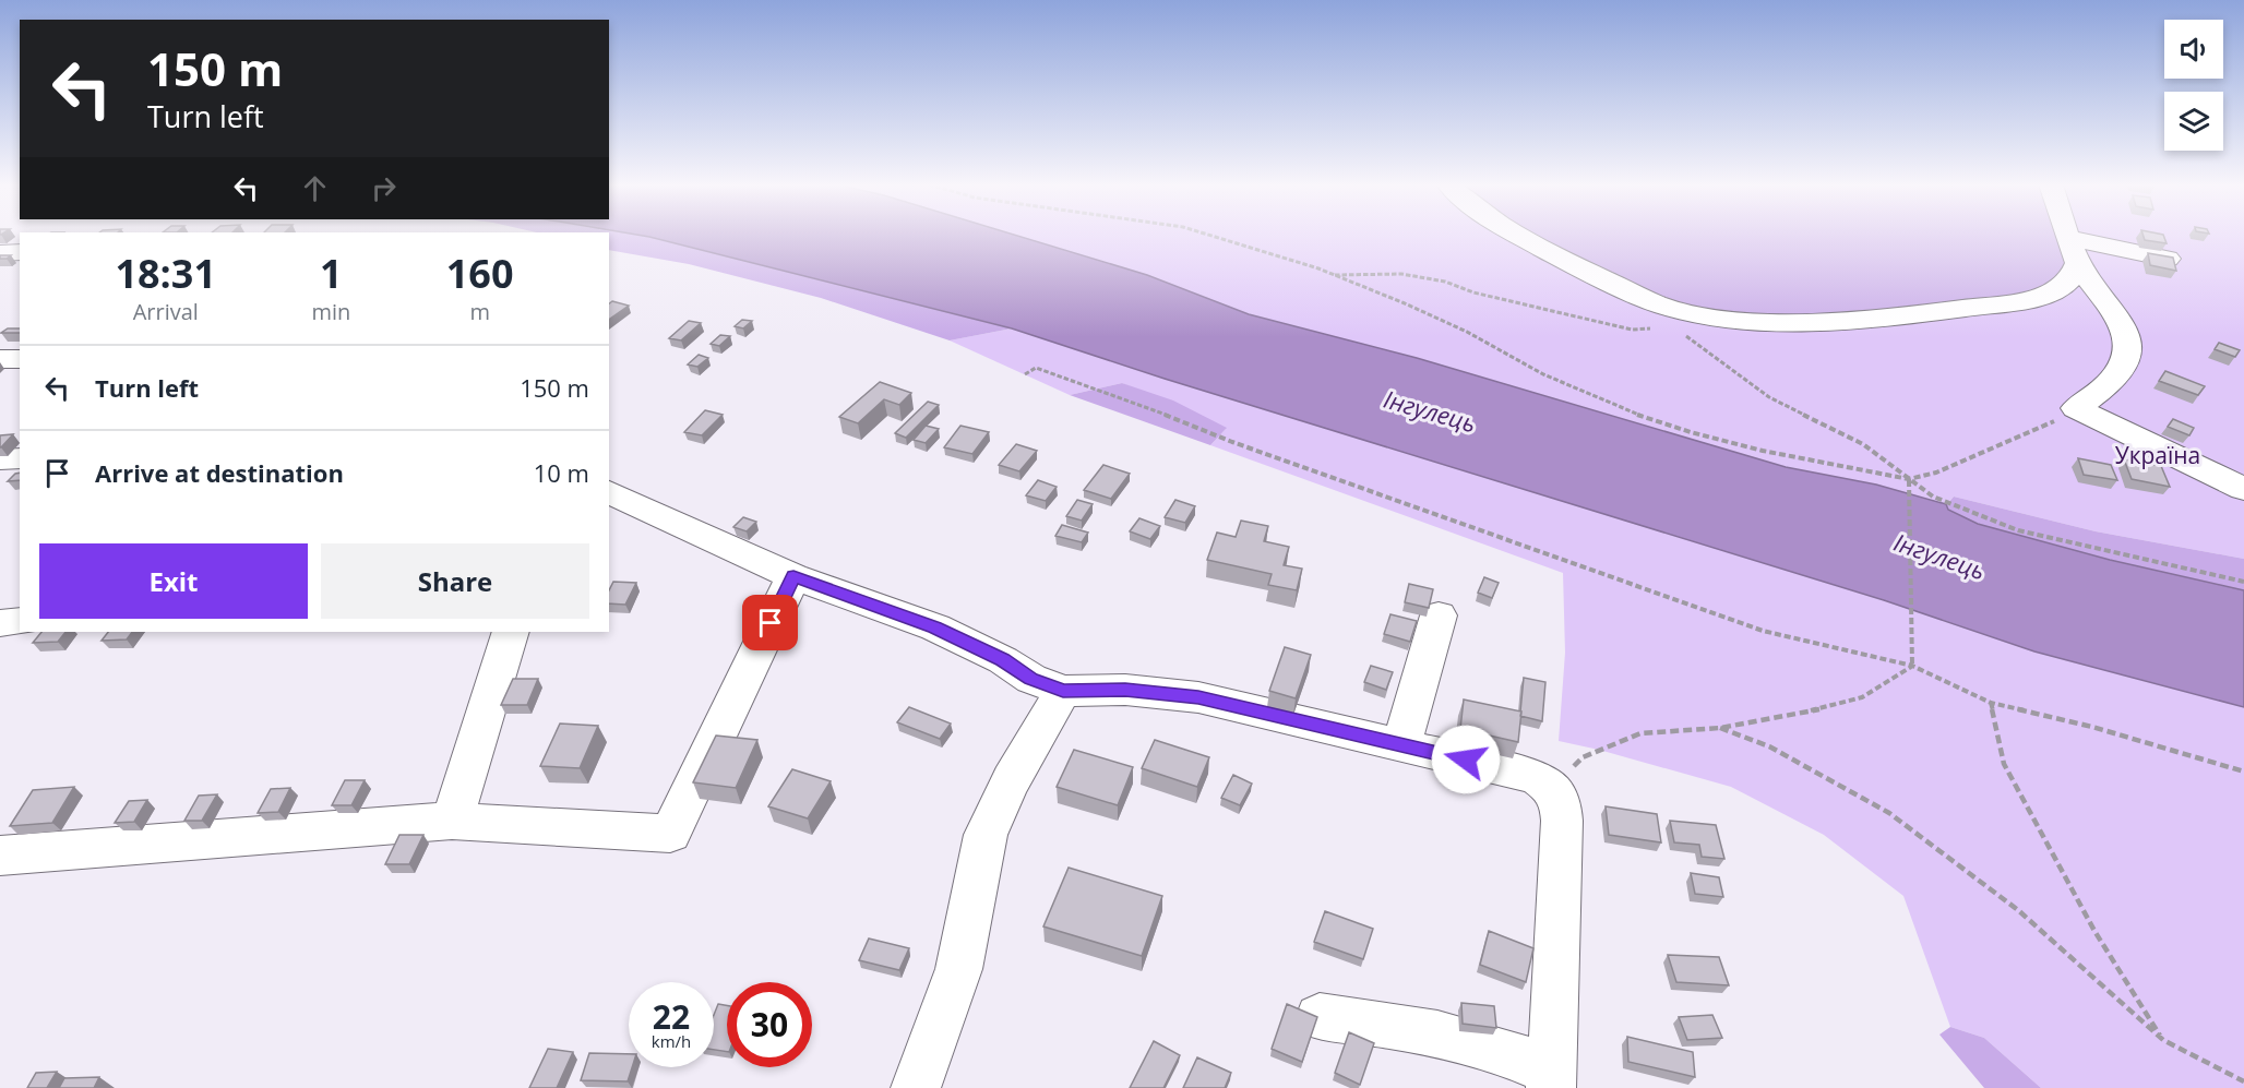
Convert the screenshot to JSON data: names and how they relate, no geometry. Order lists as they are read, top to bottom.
{
  "water": ["Інгулець"],
  "parks": ["Україна"],
  "page": {
    "turn": ["150 m", "Turn left"],
    "eta": [
      "18:31",
      "Arrival",
      "1",
      "min",
      "160",
      "m"
    ],
    "list": [
      {
        "name": "Turn left",
        "value": "150 m"
      },
      {
        "name": "Arrive at destination",
        "value": "10 m"
      }
    ],
    "buttons": ["Exit", "Share"],
    "speed": "22 km/h",
    "limit": "30"
  }
}
